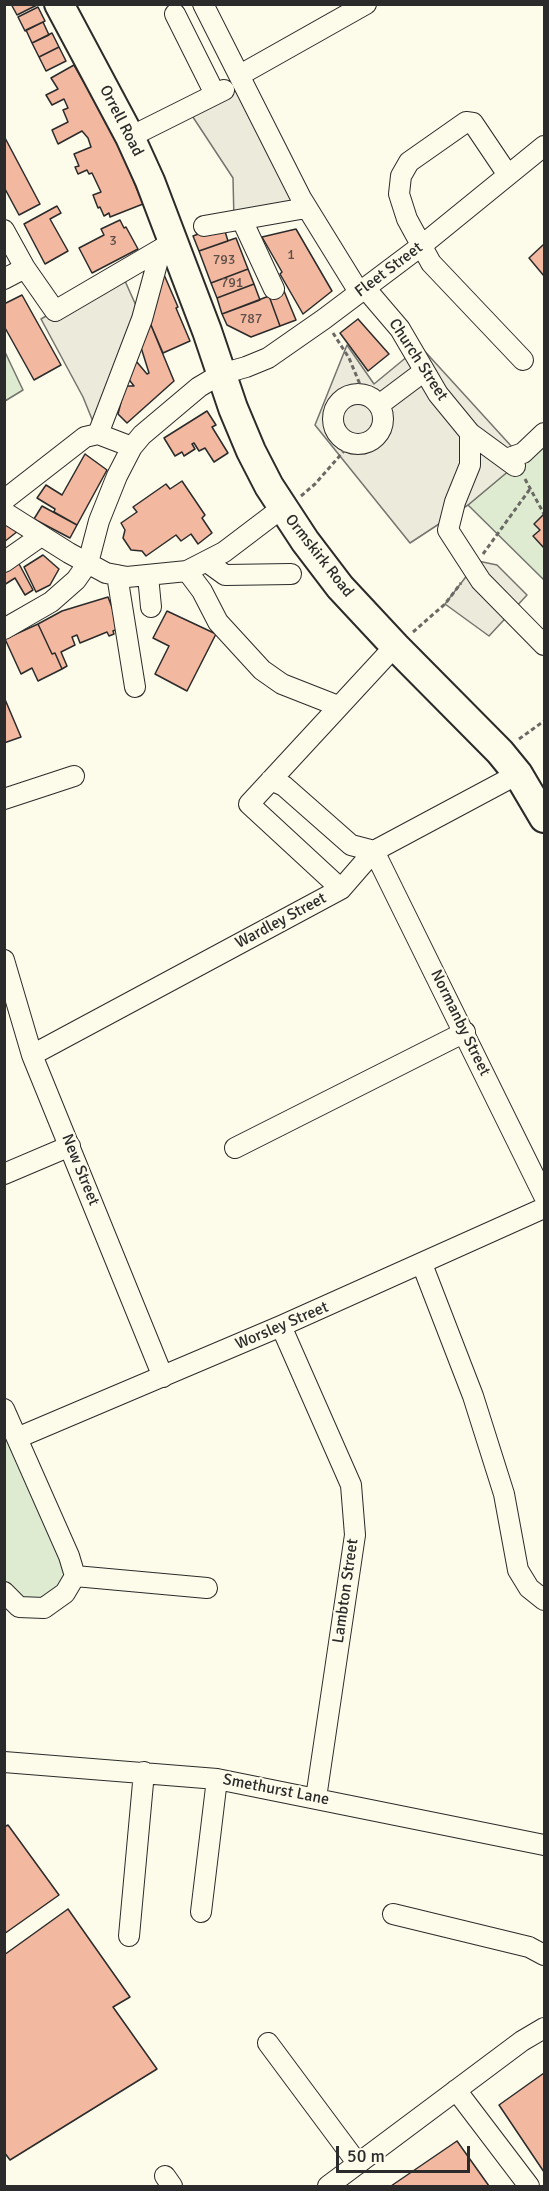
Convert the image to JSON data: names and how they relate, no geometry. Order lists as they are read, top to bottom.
{
  "streets": {
    "highway": ["Orrell Road", "Ormskirk Road"],
    "street": [
      "Fleet Street",
      "Church Street",
      "Wardley Street",
      "Normanby Street",
      "New Street",
      "Worsley Street",
      "Lambton Street",
      "Smethurst Lane"
    ]
  },
  "crossings": [
    ["Orrell Road", "Ormskirk Road"],
    ["Fleet Street", "Church Street"],
    ["Fleet Street", "Ormskirk Road"],
    ["Ormskirk Road", "Wardley Street"],
    ["Wardley Street", "Normanby Street"],
    ["Wardley Street", "New Street"],
    ["New Street", "Worsley Street"],
    ["Worsley Street", "Lambton Street"],
    ["Lambton Street", "Smethurst Lane"]
  ],
  "house_numbers": [
    "3",
    "1",
    "793",
    "791",
    "787"
  ],
  "scale_bar": "50 m"
}
